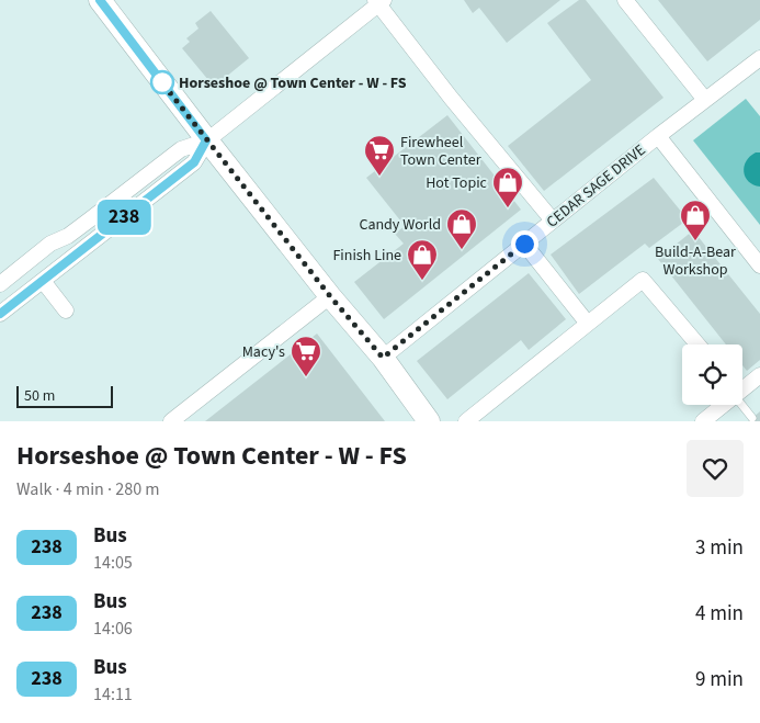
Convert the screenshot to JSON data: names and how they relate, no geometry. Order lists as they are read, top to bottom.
{
  "streets": {
    "street": ["CEDAR SAGE DRIVE"]
  },
  "places": {
    "other": ["Horseshoe @ Town Center - W - FS"],
    "supermarket": ["Firewheel Town Center", "Macy's"],
    "shop": [
      "Hot Topic",
      "Build-A-Bear Workshop",
      "Candy World",
      "Finish Line"
    ]
  },
  "lines": ["bus line 238"],
  "scale_bar": "50 m",
  "page": {
    "on_map": "238",
    "scale": "50 m",
    "heading": ["Horseshoe @ Town Center - W - FS", "Walk · 4 min · 280 m"],
    "list": [
      {
        "mark": "238",
        "name": "Bus",
        "note": "14:05",
        "value": "3 min"
      },
      {
        "mark": "238",
        "name": "Bus",
        "note": "14:06",
        "value": "4 min"
      },
      {
        "mark": "238",
        "name": "Bus",
        "note": "14:11",
        "value": "9 min"
      }
    ]
  }
}
